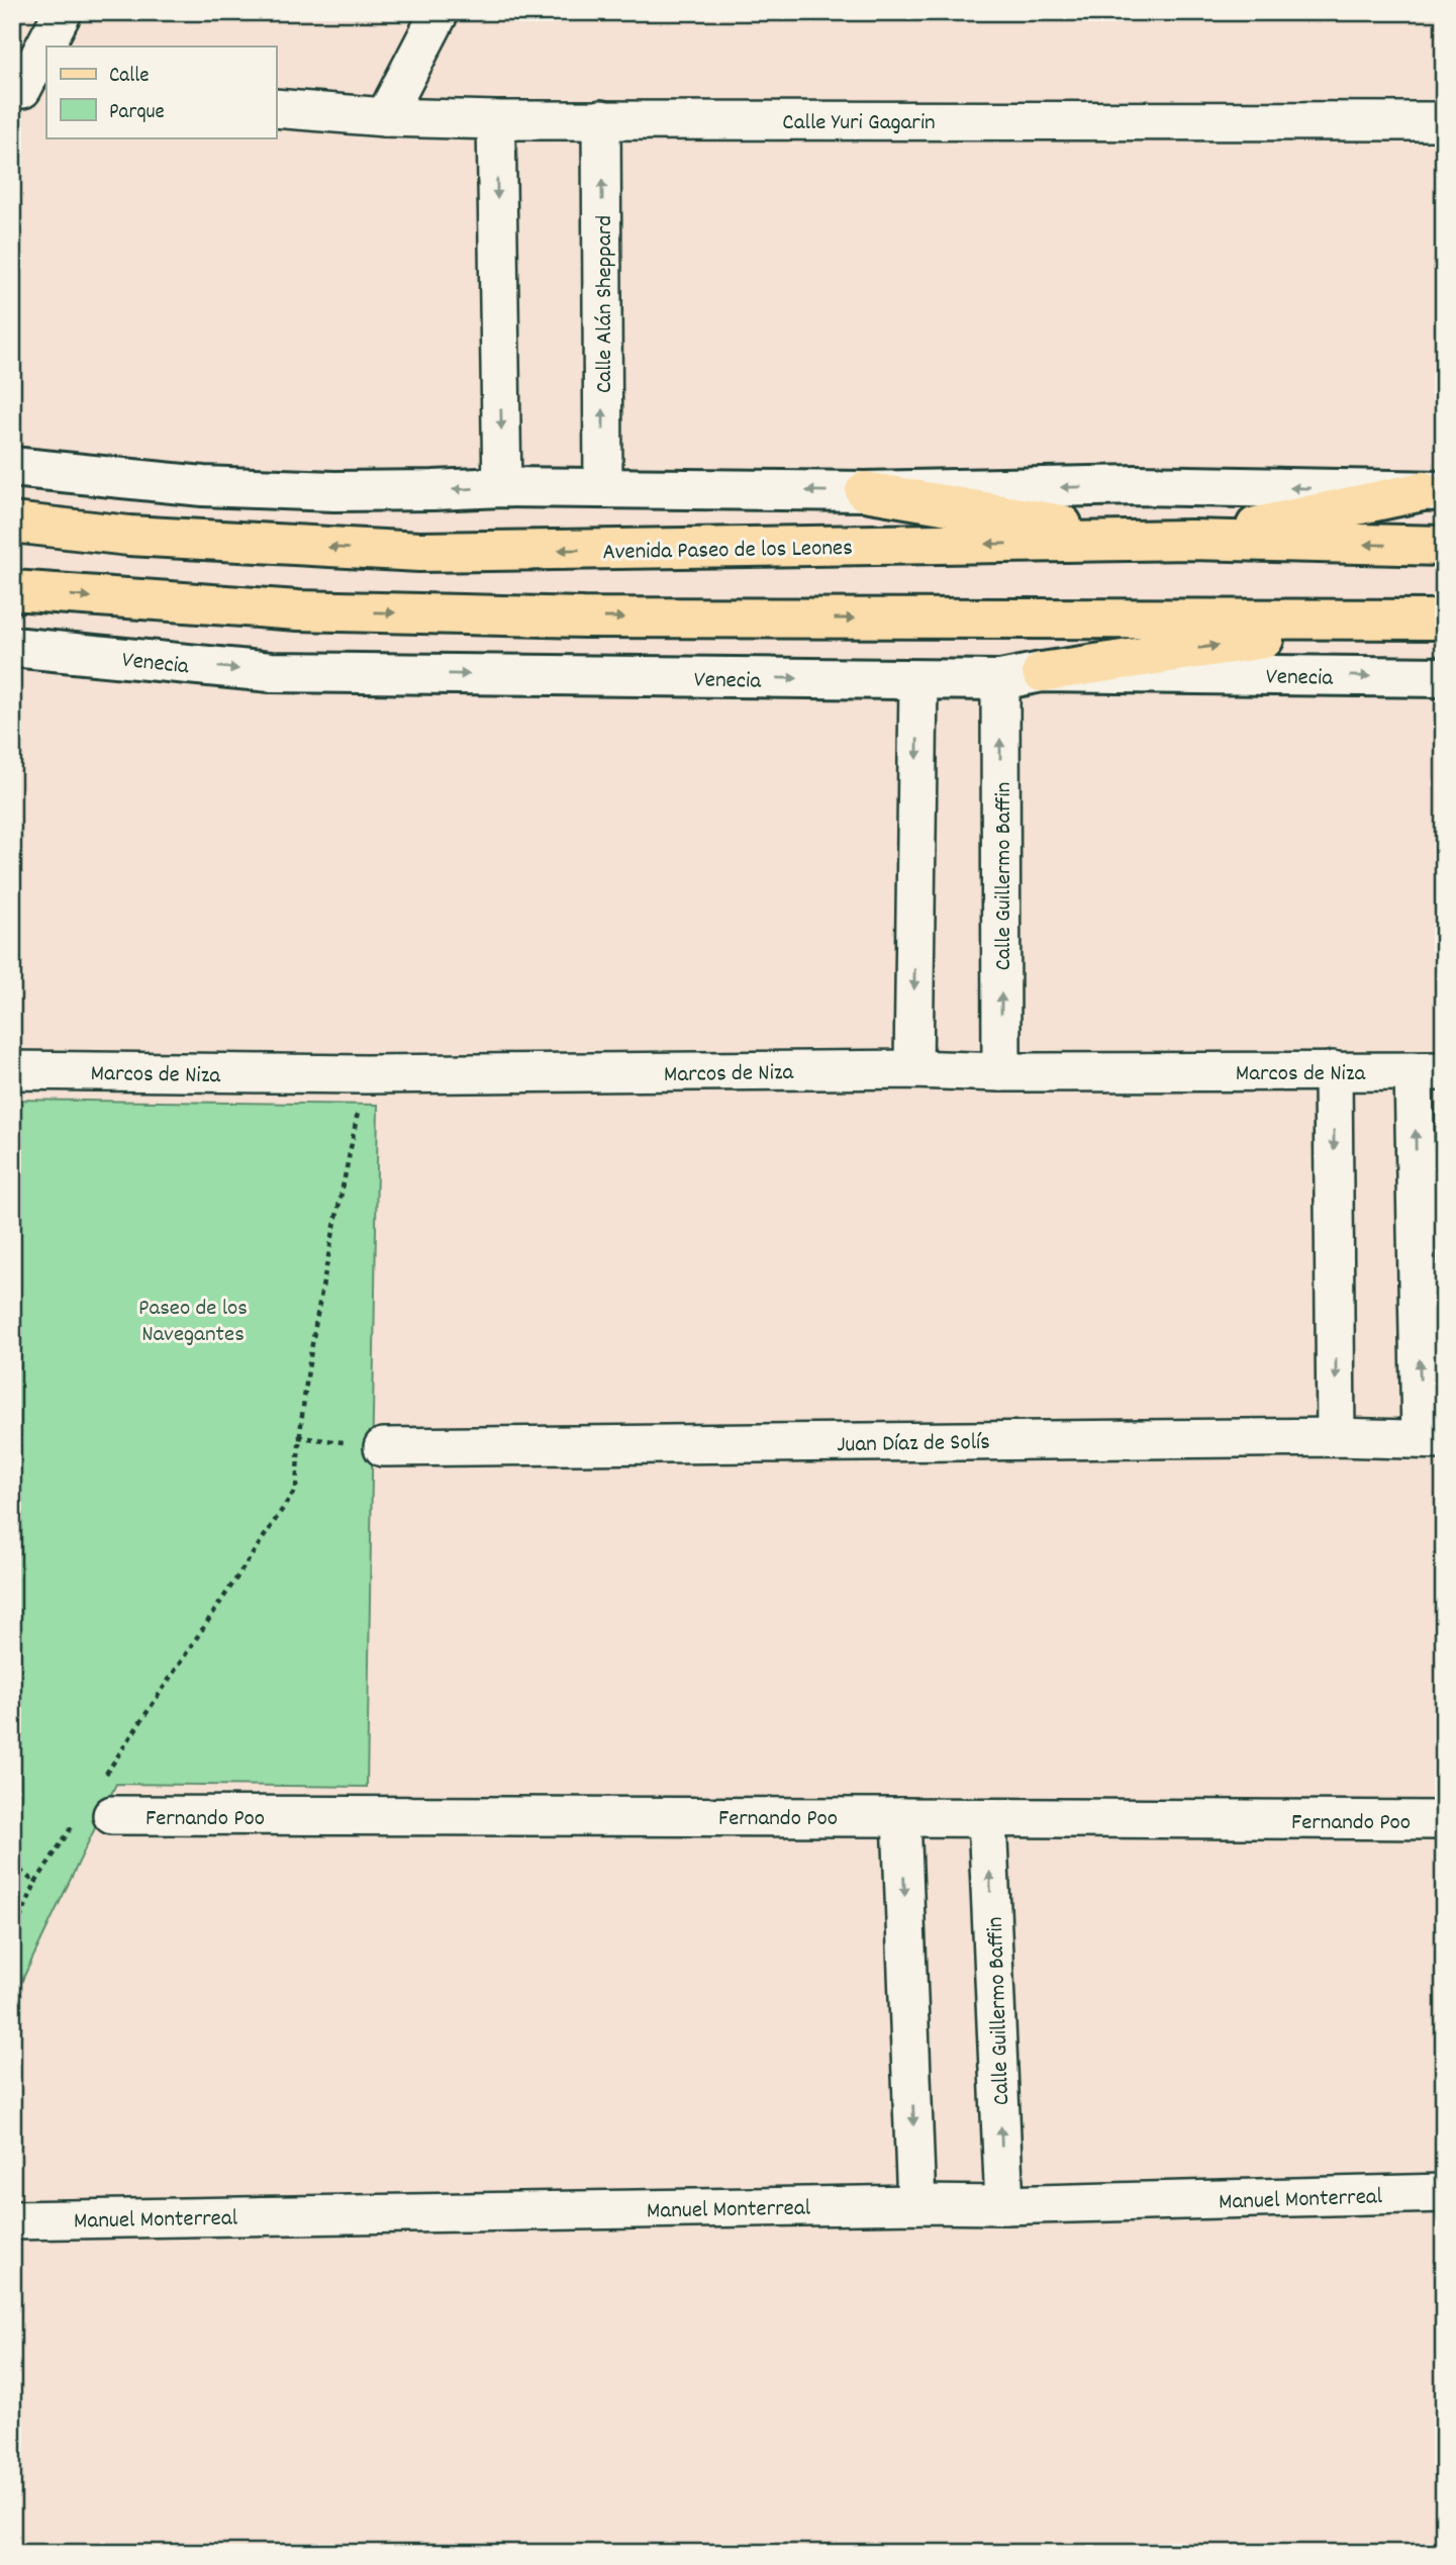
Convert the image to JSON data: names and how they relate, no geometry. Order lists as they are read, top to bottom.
{
  "streets": {
    "main road": ["Avenida Paseo de los Leones"],
    "street": [
      "Calle Yuri Gagarin",
      "Calle Alán Sheppard",
      "Venecia",
      "Calle Guillermo Baffin",
      "Marcos de Niza",
      "Juan Díaz de Solís",
      "Fernando Poo",
      "Manuel Monterreal"
    ]
  },
  "crossings": [
    ["Calle Yuri Gagarin", "Calle Alán Sheppard"],
    ["Venecia", "Calle Guillermo Baffin"],
    ["Calle Guillermo Baffin", "Marcos de Niza"],
    ["Calle Guillermo Baffin", "Fernando Poo"],
    ["Calle Guillermo Baffin", "Manuel Monterreal"]
  ],
  "parks": ["Paseo de los Navegantes"],
  "legend": ["Calle", "Parque"]
}
